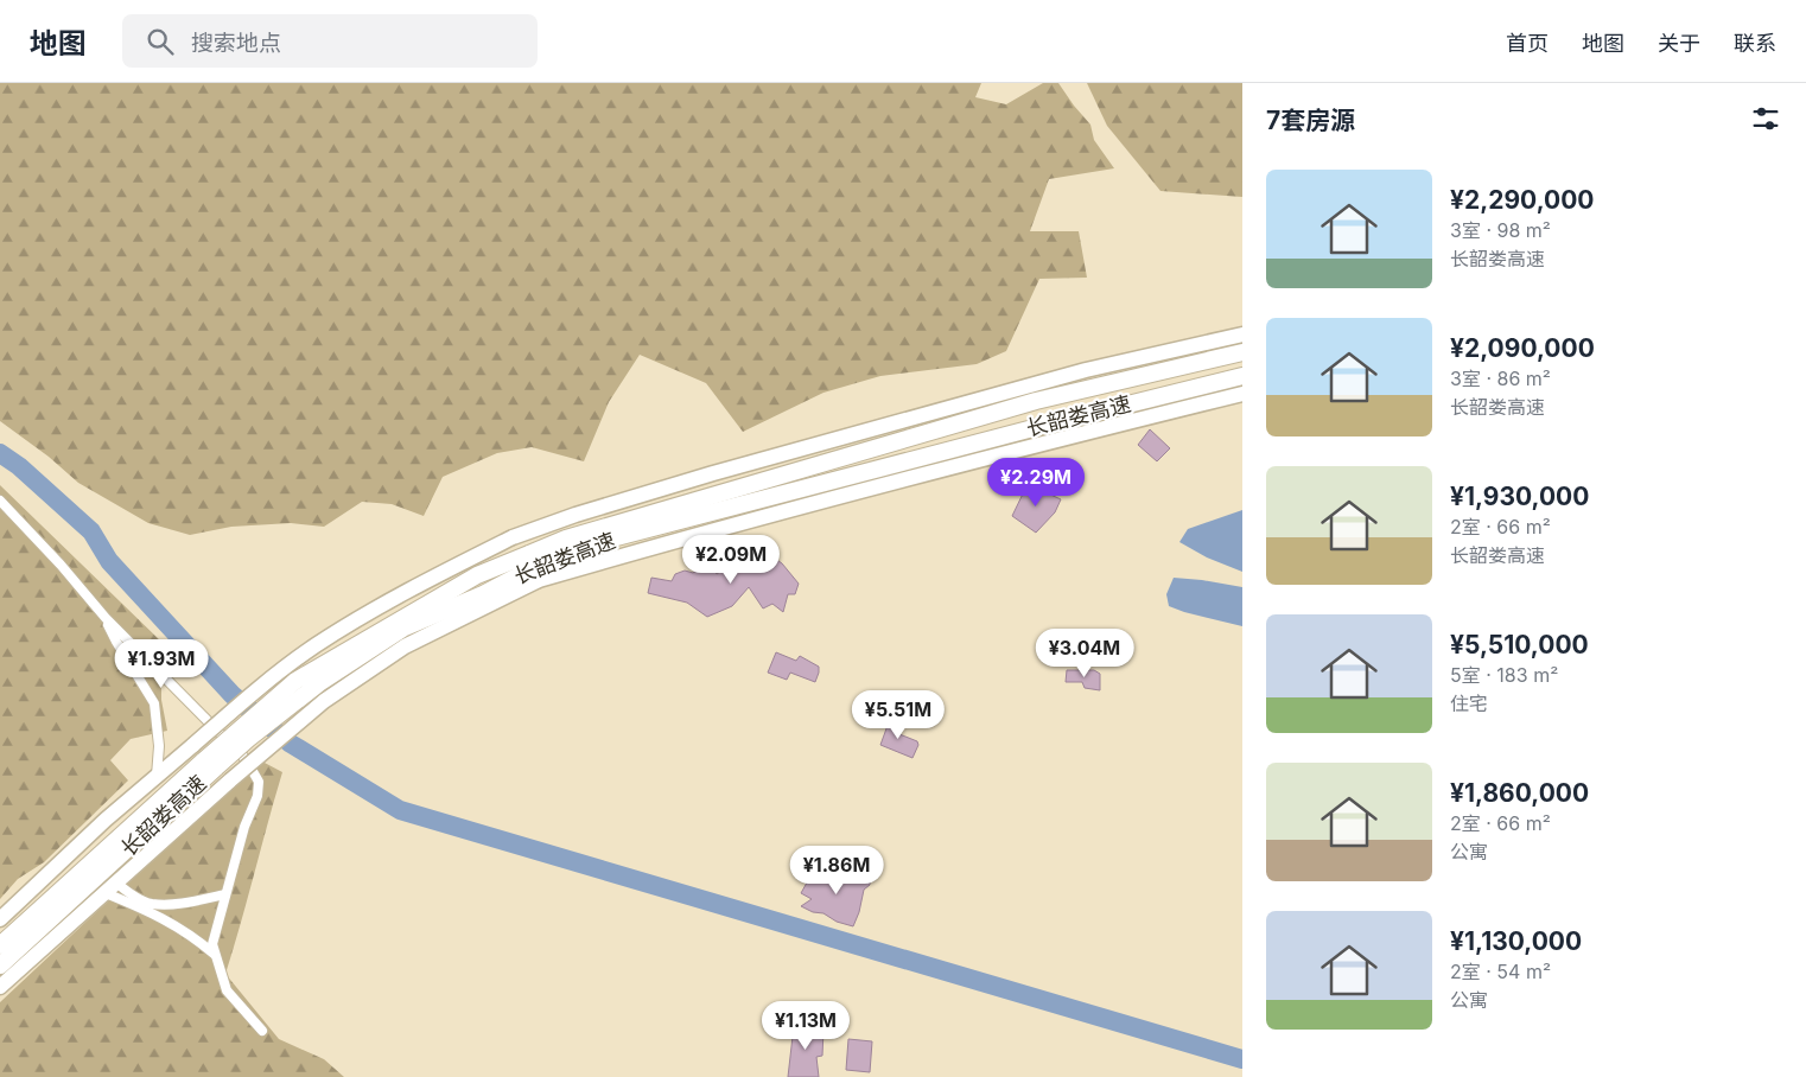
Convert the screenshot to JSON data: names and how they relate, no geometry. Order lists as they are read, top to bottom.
{
  "streets": {
    "highway": ["长韶娄高速"]
  },
  "page": {
    "header": "地图",
    "search": "搜索地点",
    "nav": [
      "首页",
      "地图",
      "关于",
      "联系"
    ],
    "heading": "7套房源",
    "list": [
      {
        "name": "¥2,290,000",
        "note": "3室 · 98 m² · 长韶娄高速"
      },
      {
        "name": "¥2,090,000",
        "note": "3室 · 86 m² · 长韶娄高速"
      },
      {
        "name": "¥1,930,000",
        "note": "2室 · 66 m² · 长韶娄高速"
      },
      {
        "name": "¥5,510,000",
        "note": "5室 · 183 m² · 住宅"
      },
      {
        "name": "¥1,860,000",
        "note": "2室 · 66 m² · 公寓"
      },
      {
        "name": "¥1,130,000",
        "note": "2室 · 54 m² · 公寓"
      }
    ],
    "price": [
      "¥2.29M",
      "¥2.09M",
      "¥3.04M",
      "¥1.93M",
      "¥5.51M",
      "¥1.86M",
      "¥1.13M"
    ]
  }
}
